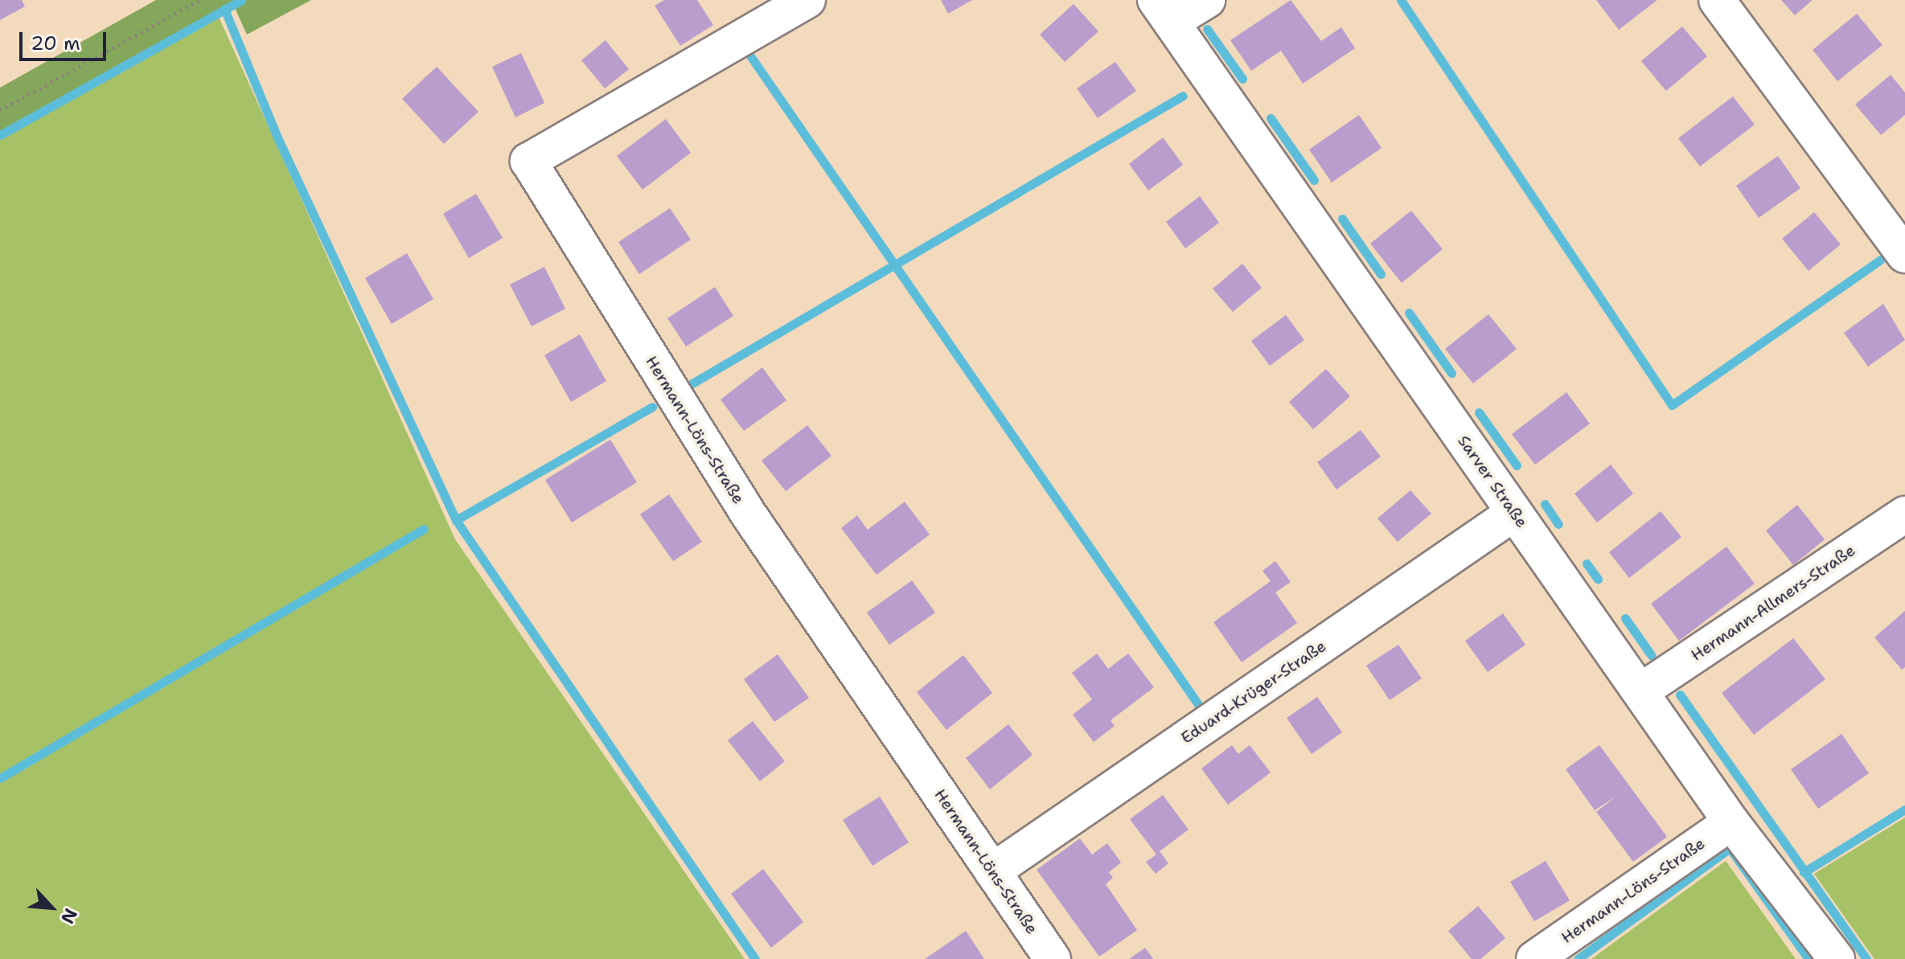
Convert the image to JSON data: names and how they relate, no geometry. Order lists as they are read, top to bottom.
{
  "streets": {
    "street": [
      "Hermann-Löns-Straße",
      "Sarver Straße",
      "Hermann-Allmers-Straße",
      "Eduard-Krüger-Straße"
    ]
  },
  "crossings": [
    ["Hermann-Löns-Straße", "Sarver Straße"],
    ["Hermann-Löns-Straße", "Eduard-Krüger-Straße"],
    ["Sarver Straße", "Hermann-Allmers-Straße"],
    ["Sarver Straße", "Eduard-Krüger-Straße"]
  ],
  "scale_bar": "20 m",
  "north": "bottom right"
}
